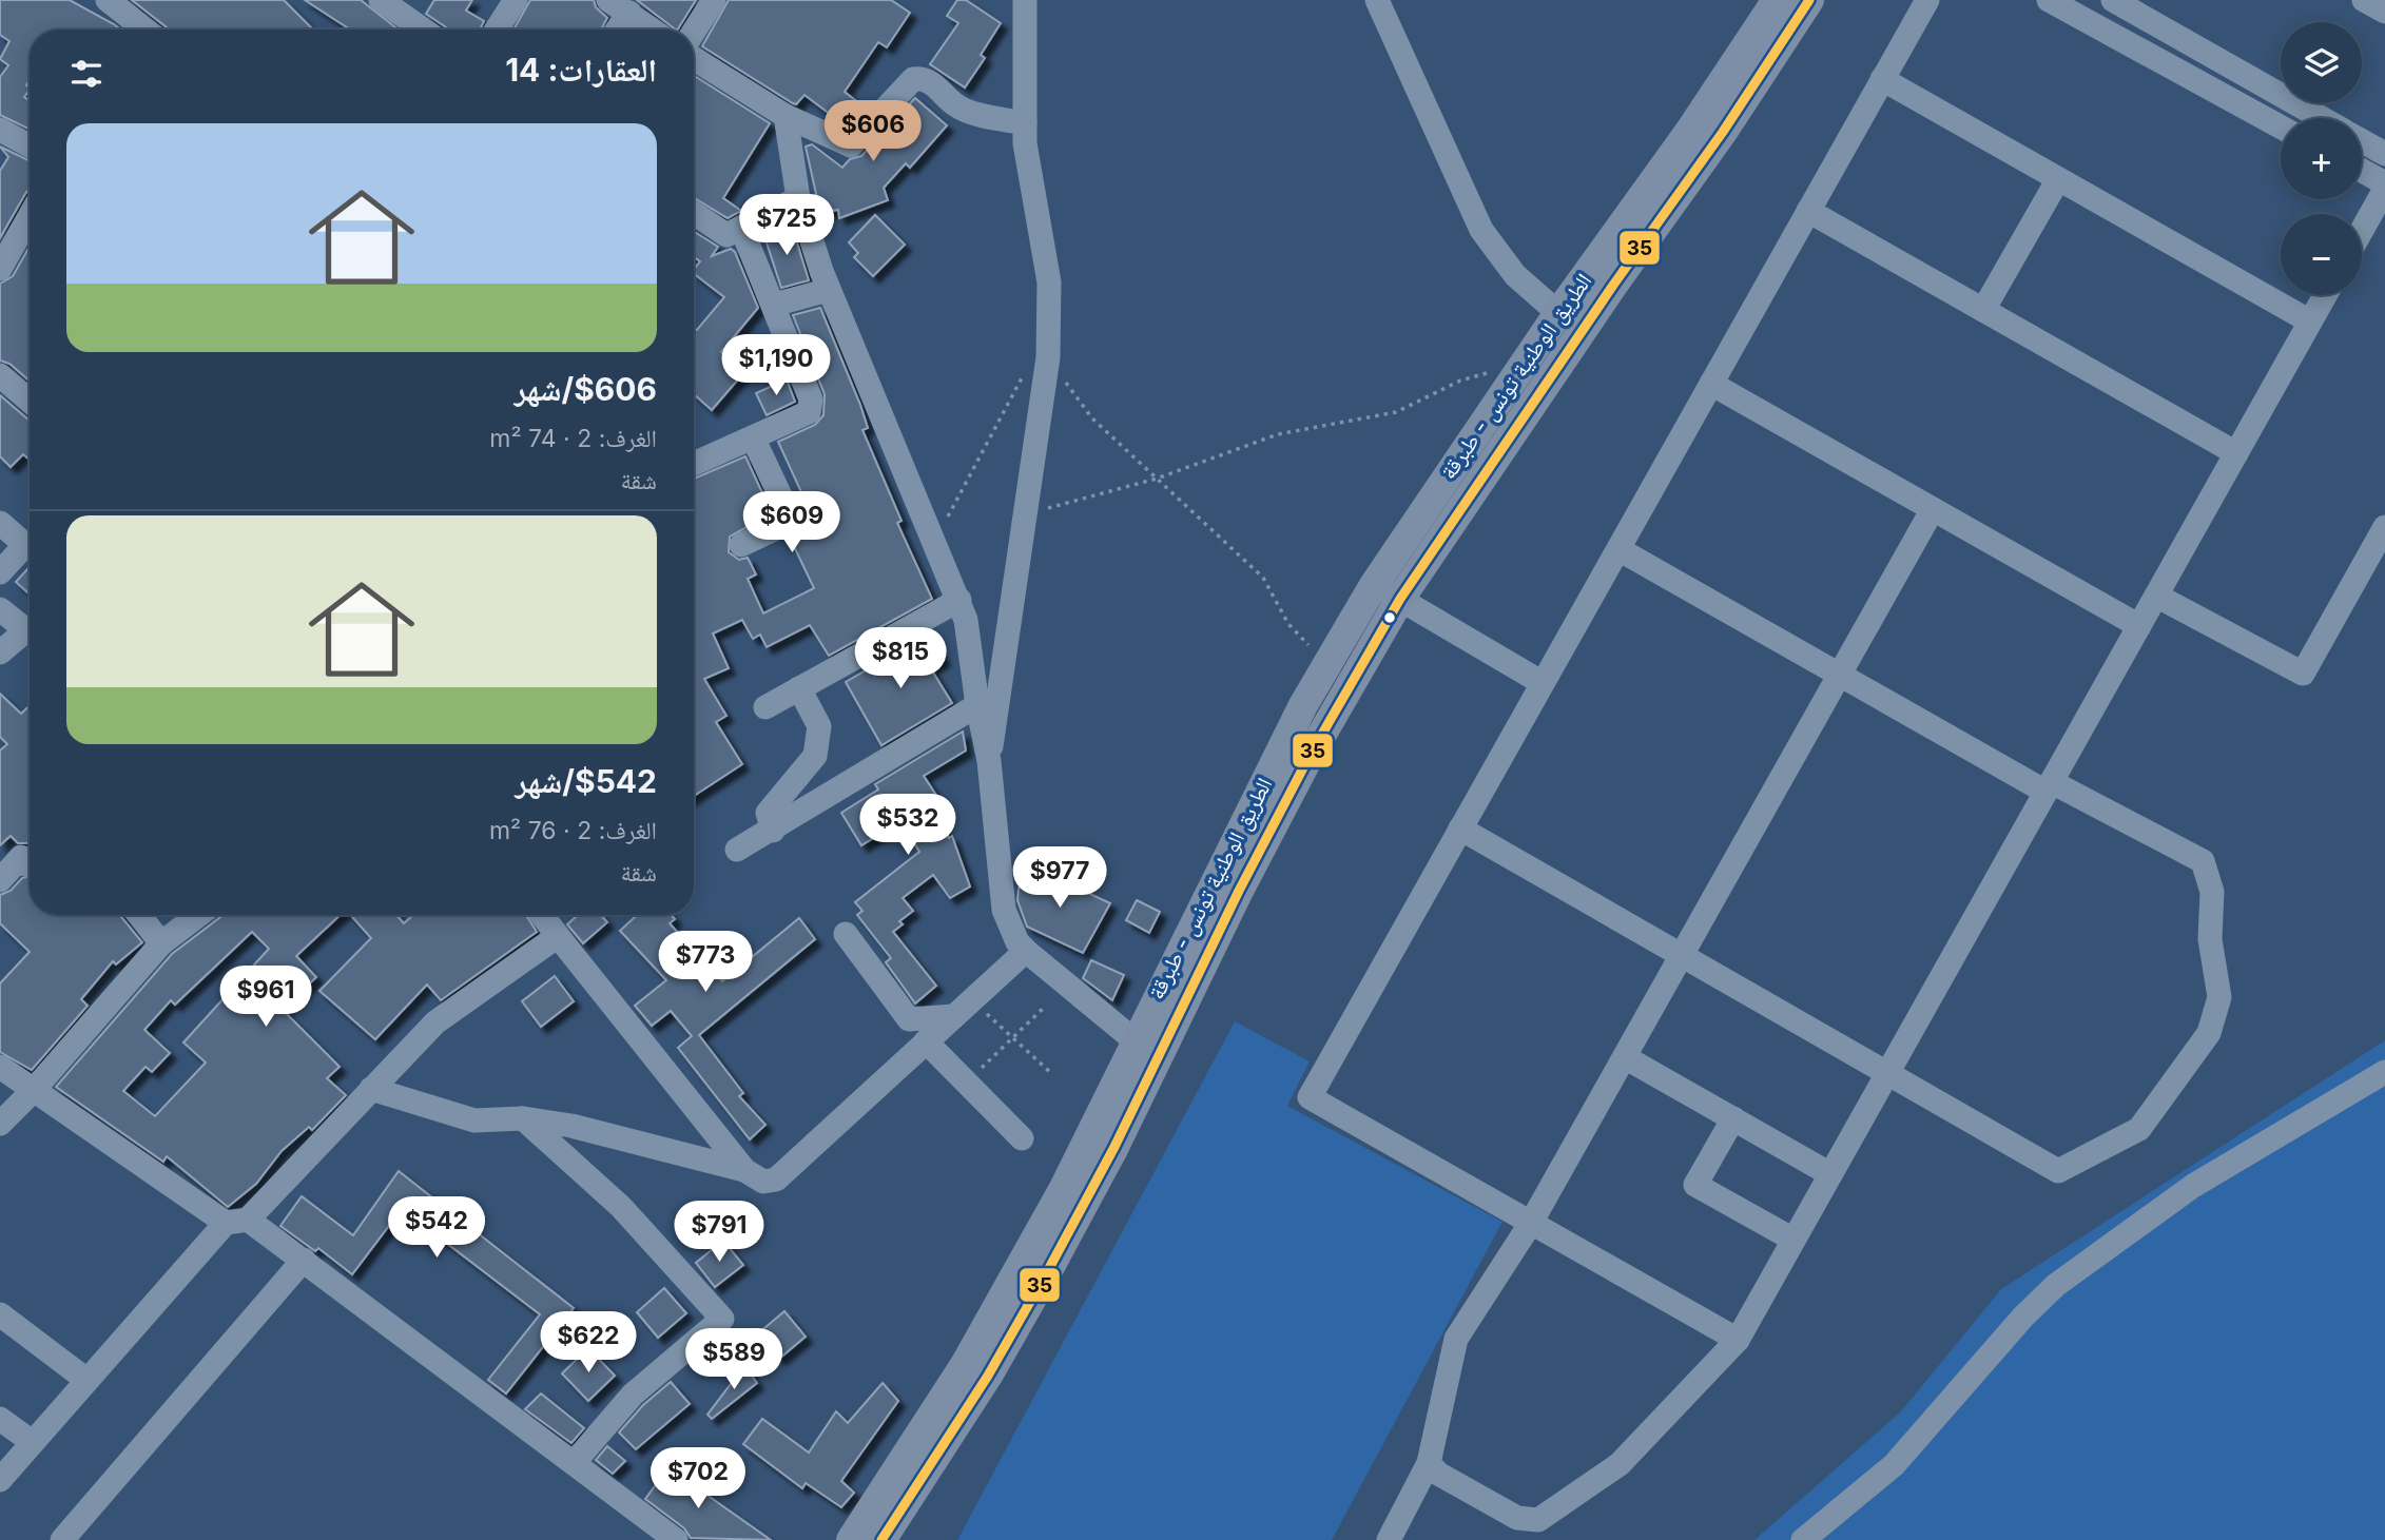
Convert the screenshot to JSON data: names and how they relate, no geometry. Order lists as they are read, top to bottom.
{
  "streets": {
    "main road": ["الطريق الوطنية تونس - طبرقة"]
  },
  "lines": ["transit line 35"],
  "page": {
    "map_buttons": ["+", "−"],
    "heading": "العقارات: 14",
    "price": [
      "$606",
      "$725",
      "$1,190",
      "$609",
      "$815",
      "$532",
      "$977",
      "$773",
      "$961",
      "$542",
      "$791",
      "$622",
      "$589",
      "$702"
    ],
    "list": [
      {
        "name": "$606/شهر",
        "note": "الغرف: 2 · 74 m² · شقة"
      },
      {
        "name": "$542/شهر",
        "note": "الغرف: 2 · 76 m² · شقة"
      }
    ]
  }
}
